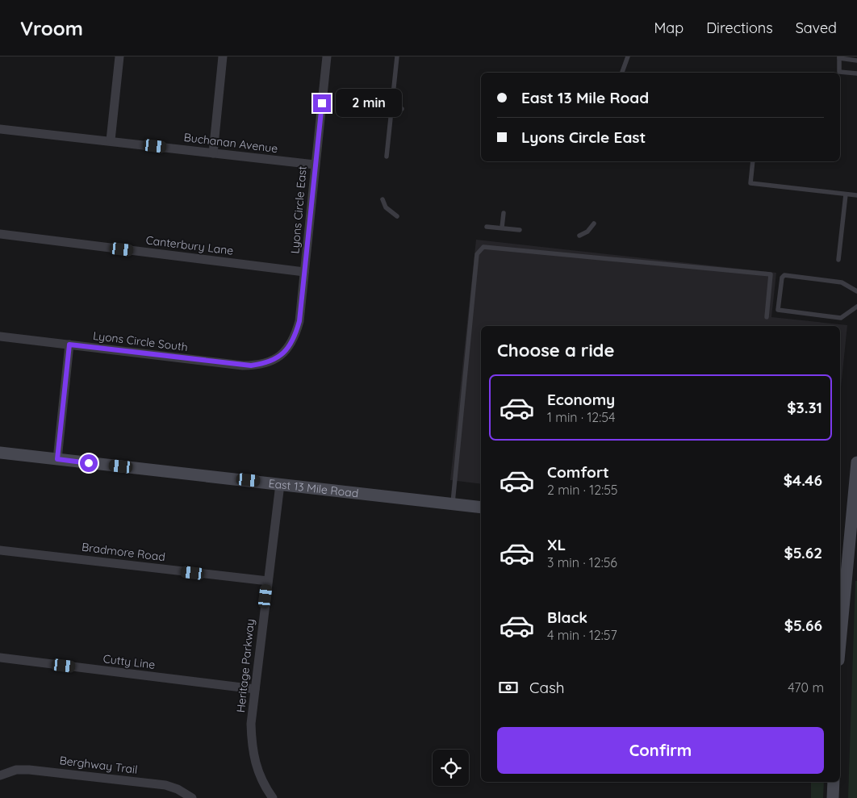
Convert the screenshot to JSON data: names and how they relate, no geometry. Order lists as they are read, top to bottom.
{
  "streets": {
    "main road": ["East 13 Mile Road"],
    "street": [
      "Buchanan Avenue",
      "Lyons Circle East",
      "Canterbury Lane",
      "Lyons Circle South",
      "Bradmore Road",
      "Cutty Line",
      "Heritage Parkway",
      "Berghway Trail"
    ]
  },
  "crossings": [
    ["Buchanan Avenue", "Lyons Circle East"],
    ["Lyons Circle East", "Canterbury Lane"],
    ["Lyons Circle East", "Lyons Circle South"],
    ["East 13 Mile Road", "Heritage Parkway"],
    ["Bradmore Road", "Heritage Parkway"],
    ["Cutty Line", "Heritage Parkway"]
  ],
  "page": {
    "header": "Vroom",
    "nav": ["Map", "Directions", "Saved"],
    "banner": ["East 13 Mile Road", "Lyons Circle East"],
    "bubble": "2 min",
    "heading": "Choose a ride",
    "list": [
      {
        "name": "Economy",
        "note": "1 min · 12:54",
        "value": "$3.31"
      },
      {
        "name": "Comfort",
        "note": "2 min · 12:55",
        "value": "$4.46"
      },
      {
        "name": "XL",
        "note": "3 min · 12:56",
        "value": "$5.62"
      },
      {
        "name": "Black",
        "note": "4 min · 12:57",
        "value": "$5.66"
      }
    ],
    "pay": ["Cash", "470 m"],
    "buttons": "Confirm"
  }
}
